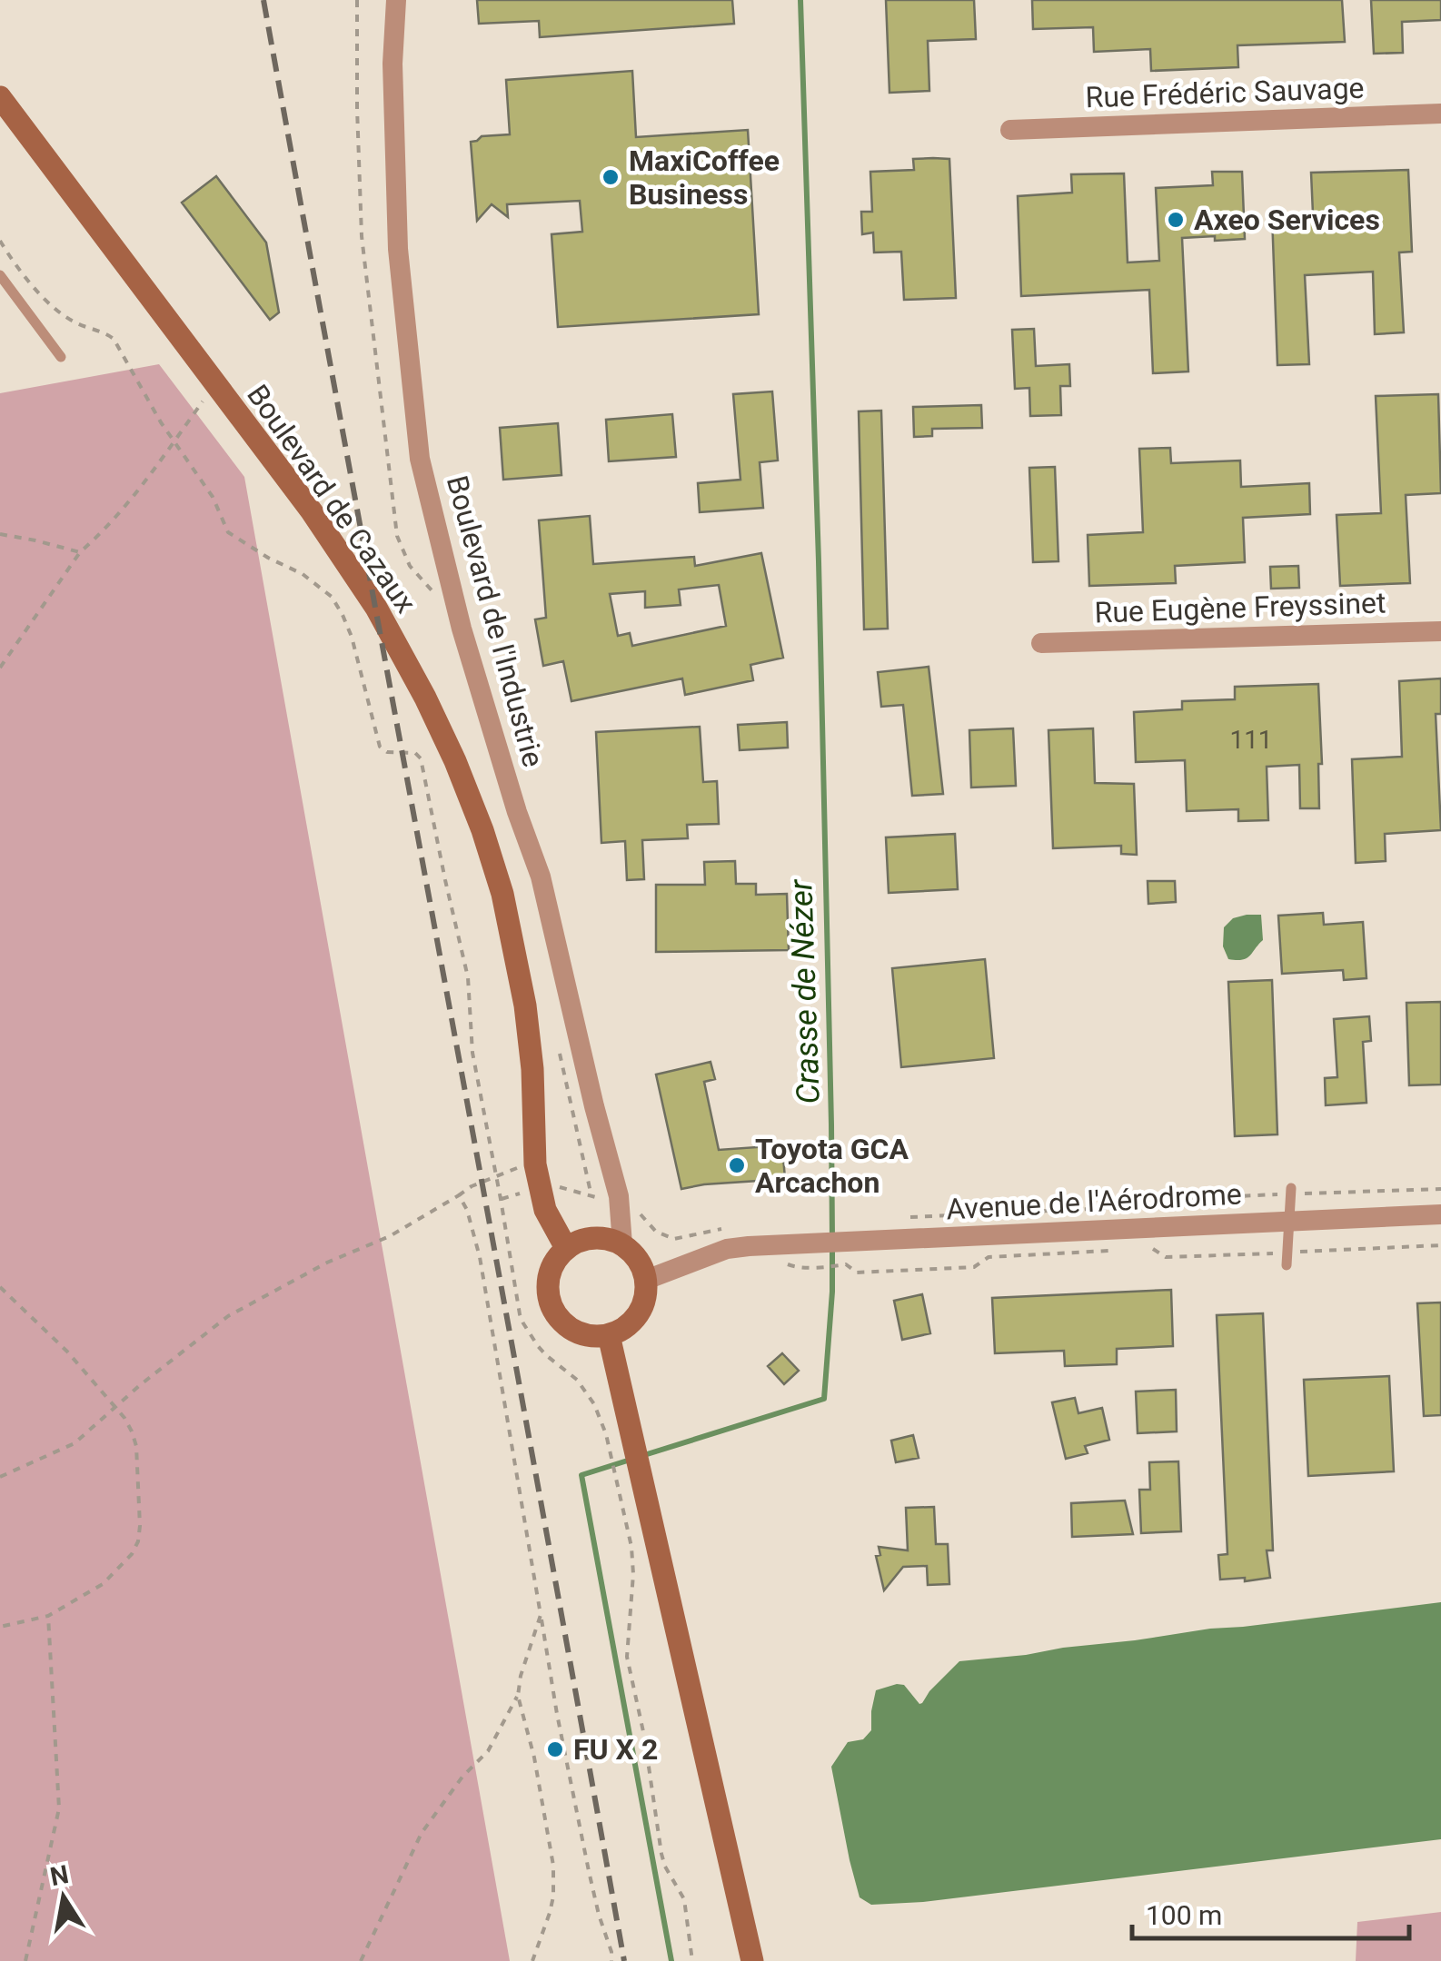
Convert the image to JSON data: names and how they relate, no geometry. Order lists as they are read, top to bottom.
{
  "streets": {
    "main road": ["Boulevard de Cazaux"],
    "street": [
      "Rue Frédéric Sauvage",
      "Rue Eugène Freyssinet",
      "Boulevard de l'Industrie",
      "Avenue de l'Aérodrome"
    ]
  },
  "crossings": [
    ["Boulevard de Cazaux", "Boulevard de l'Industrie"],
    ["Boulevard de Cazaux", "Avenue de l'Aérodrome"],
    ["Boulevard de l'Industrie", "Avenue de l'Aérodrome"]
  ],
  "water": ["Crasse de Nézer"],
  "places": [
    "MaxiCoffee Business",
    "Axeo Services",
    "Toyota GCA Arcachon",
    "FU X 2"
  ],
  "house_numbers": ["111"],
  "scale_bar": "100 m",
  "north": "top"
}
